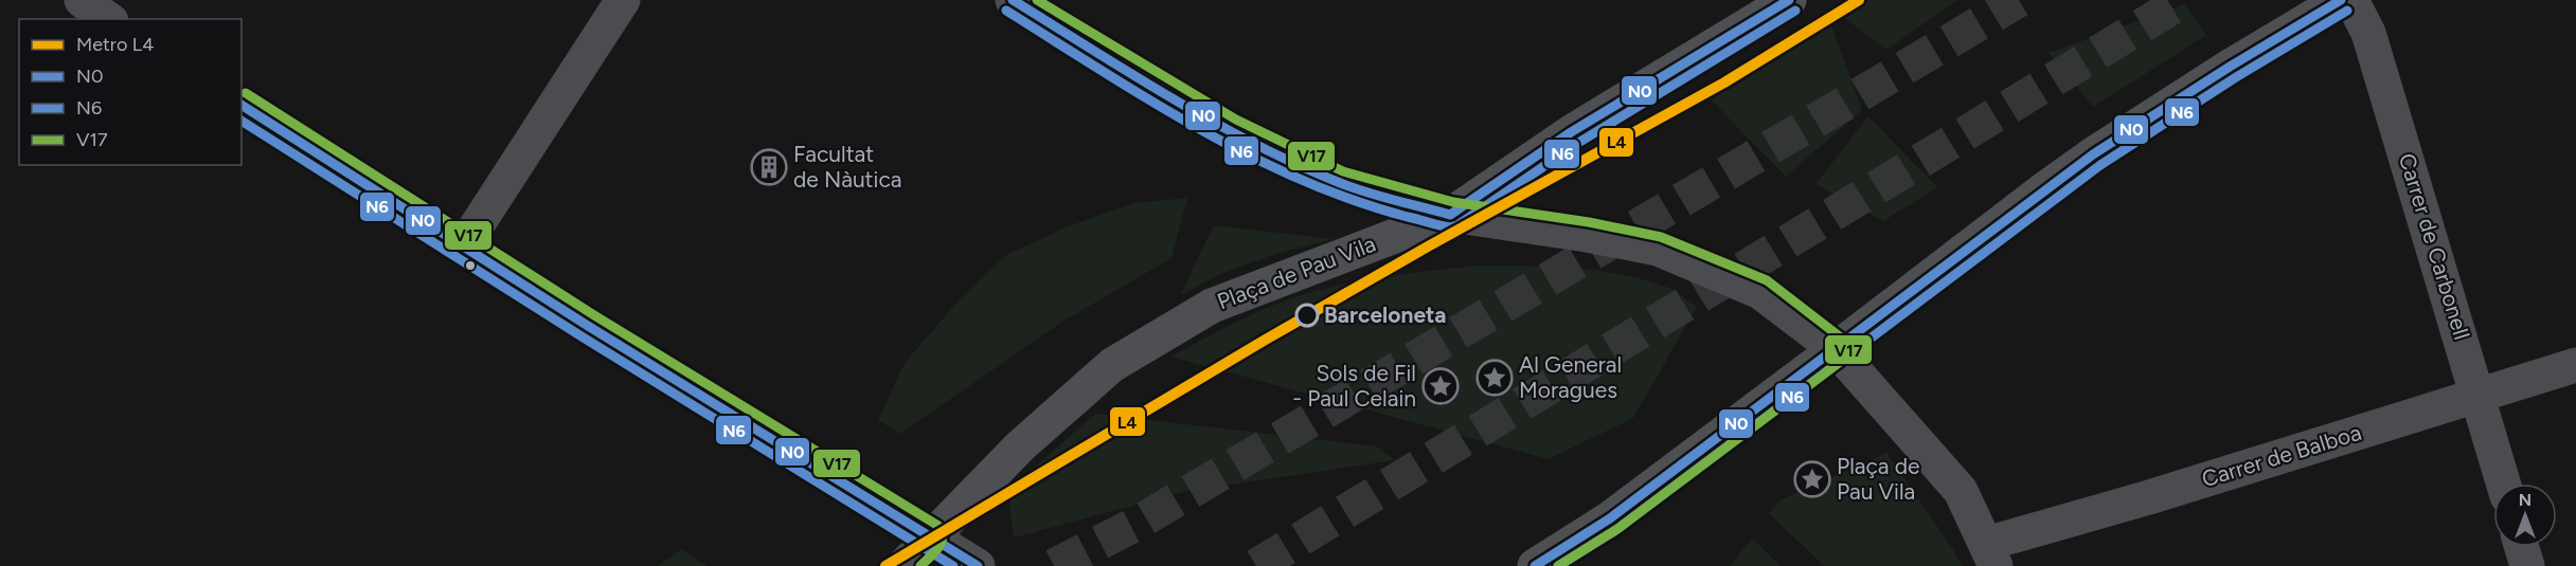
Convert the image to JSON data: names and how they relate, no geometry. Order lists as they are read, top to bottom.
{
  "streets": {
    "main road": ["Plaça de Pau Vila"],
    "street": ["Carrer de Carbonell", "Carrer de Balboa"]
  },
  "crossings": [
    ["Carrer de Carbonell", "Carrer de Balboa"]
  ],
  "places": {
    "building": ["Facultat de Nàutica"],
    "other": ["Barceloneta"],
    "place": ["Al General Moragues", "Sols de Fil - Paul Celain", "Plaça de Pau Vila"]
  },
  "lines": [
    "metro line L4",
    "transit line N0",
    "transit line V17",
    "transit line N6"
  ],
  "legend": [
    "Metro L4",
    "N0",
    "N6",
    "V17"
  ],
  "north": "top"
}
